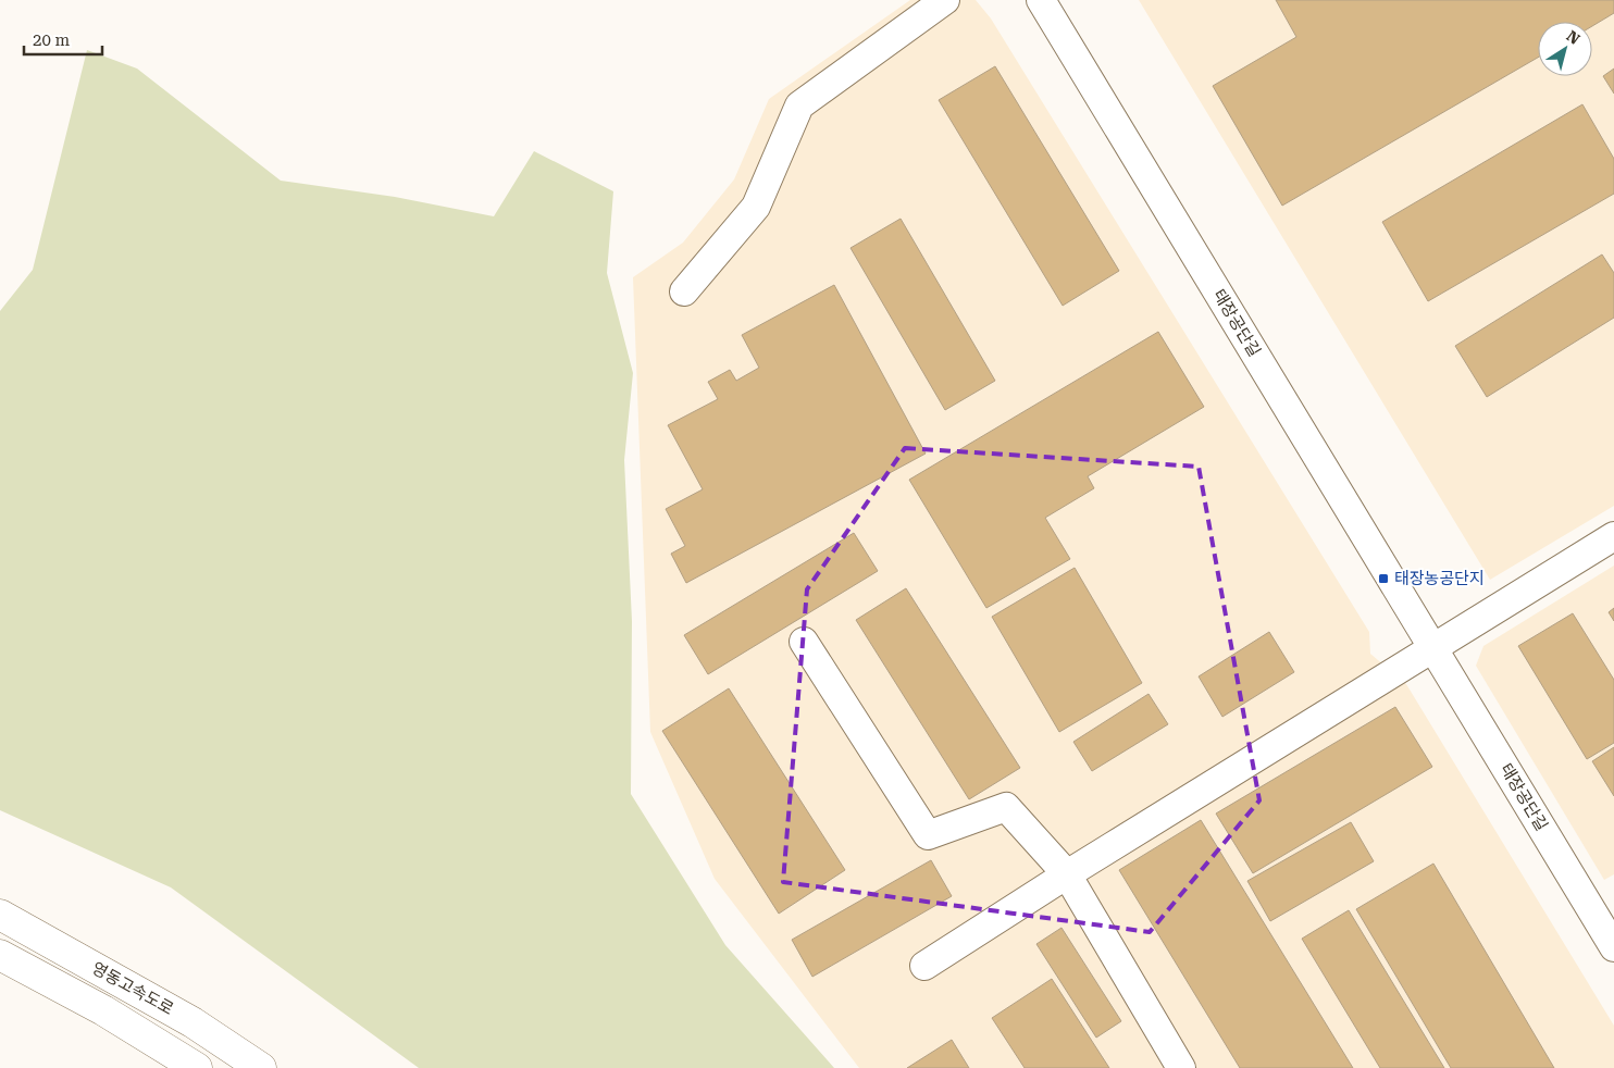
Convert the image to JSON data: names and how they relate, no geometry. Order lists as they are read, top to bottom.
{
  "streets": {
    "highway": ["영동고속도로"],
    "street": ["태장공단길"]
  },
  "places": {
    "transit": ["태장농공단지"]
  },
  "scale_bar": "20 m",
  "north": "top right"
}
